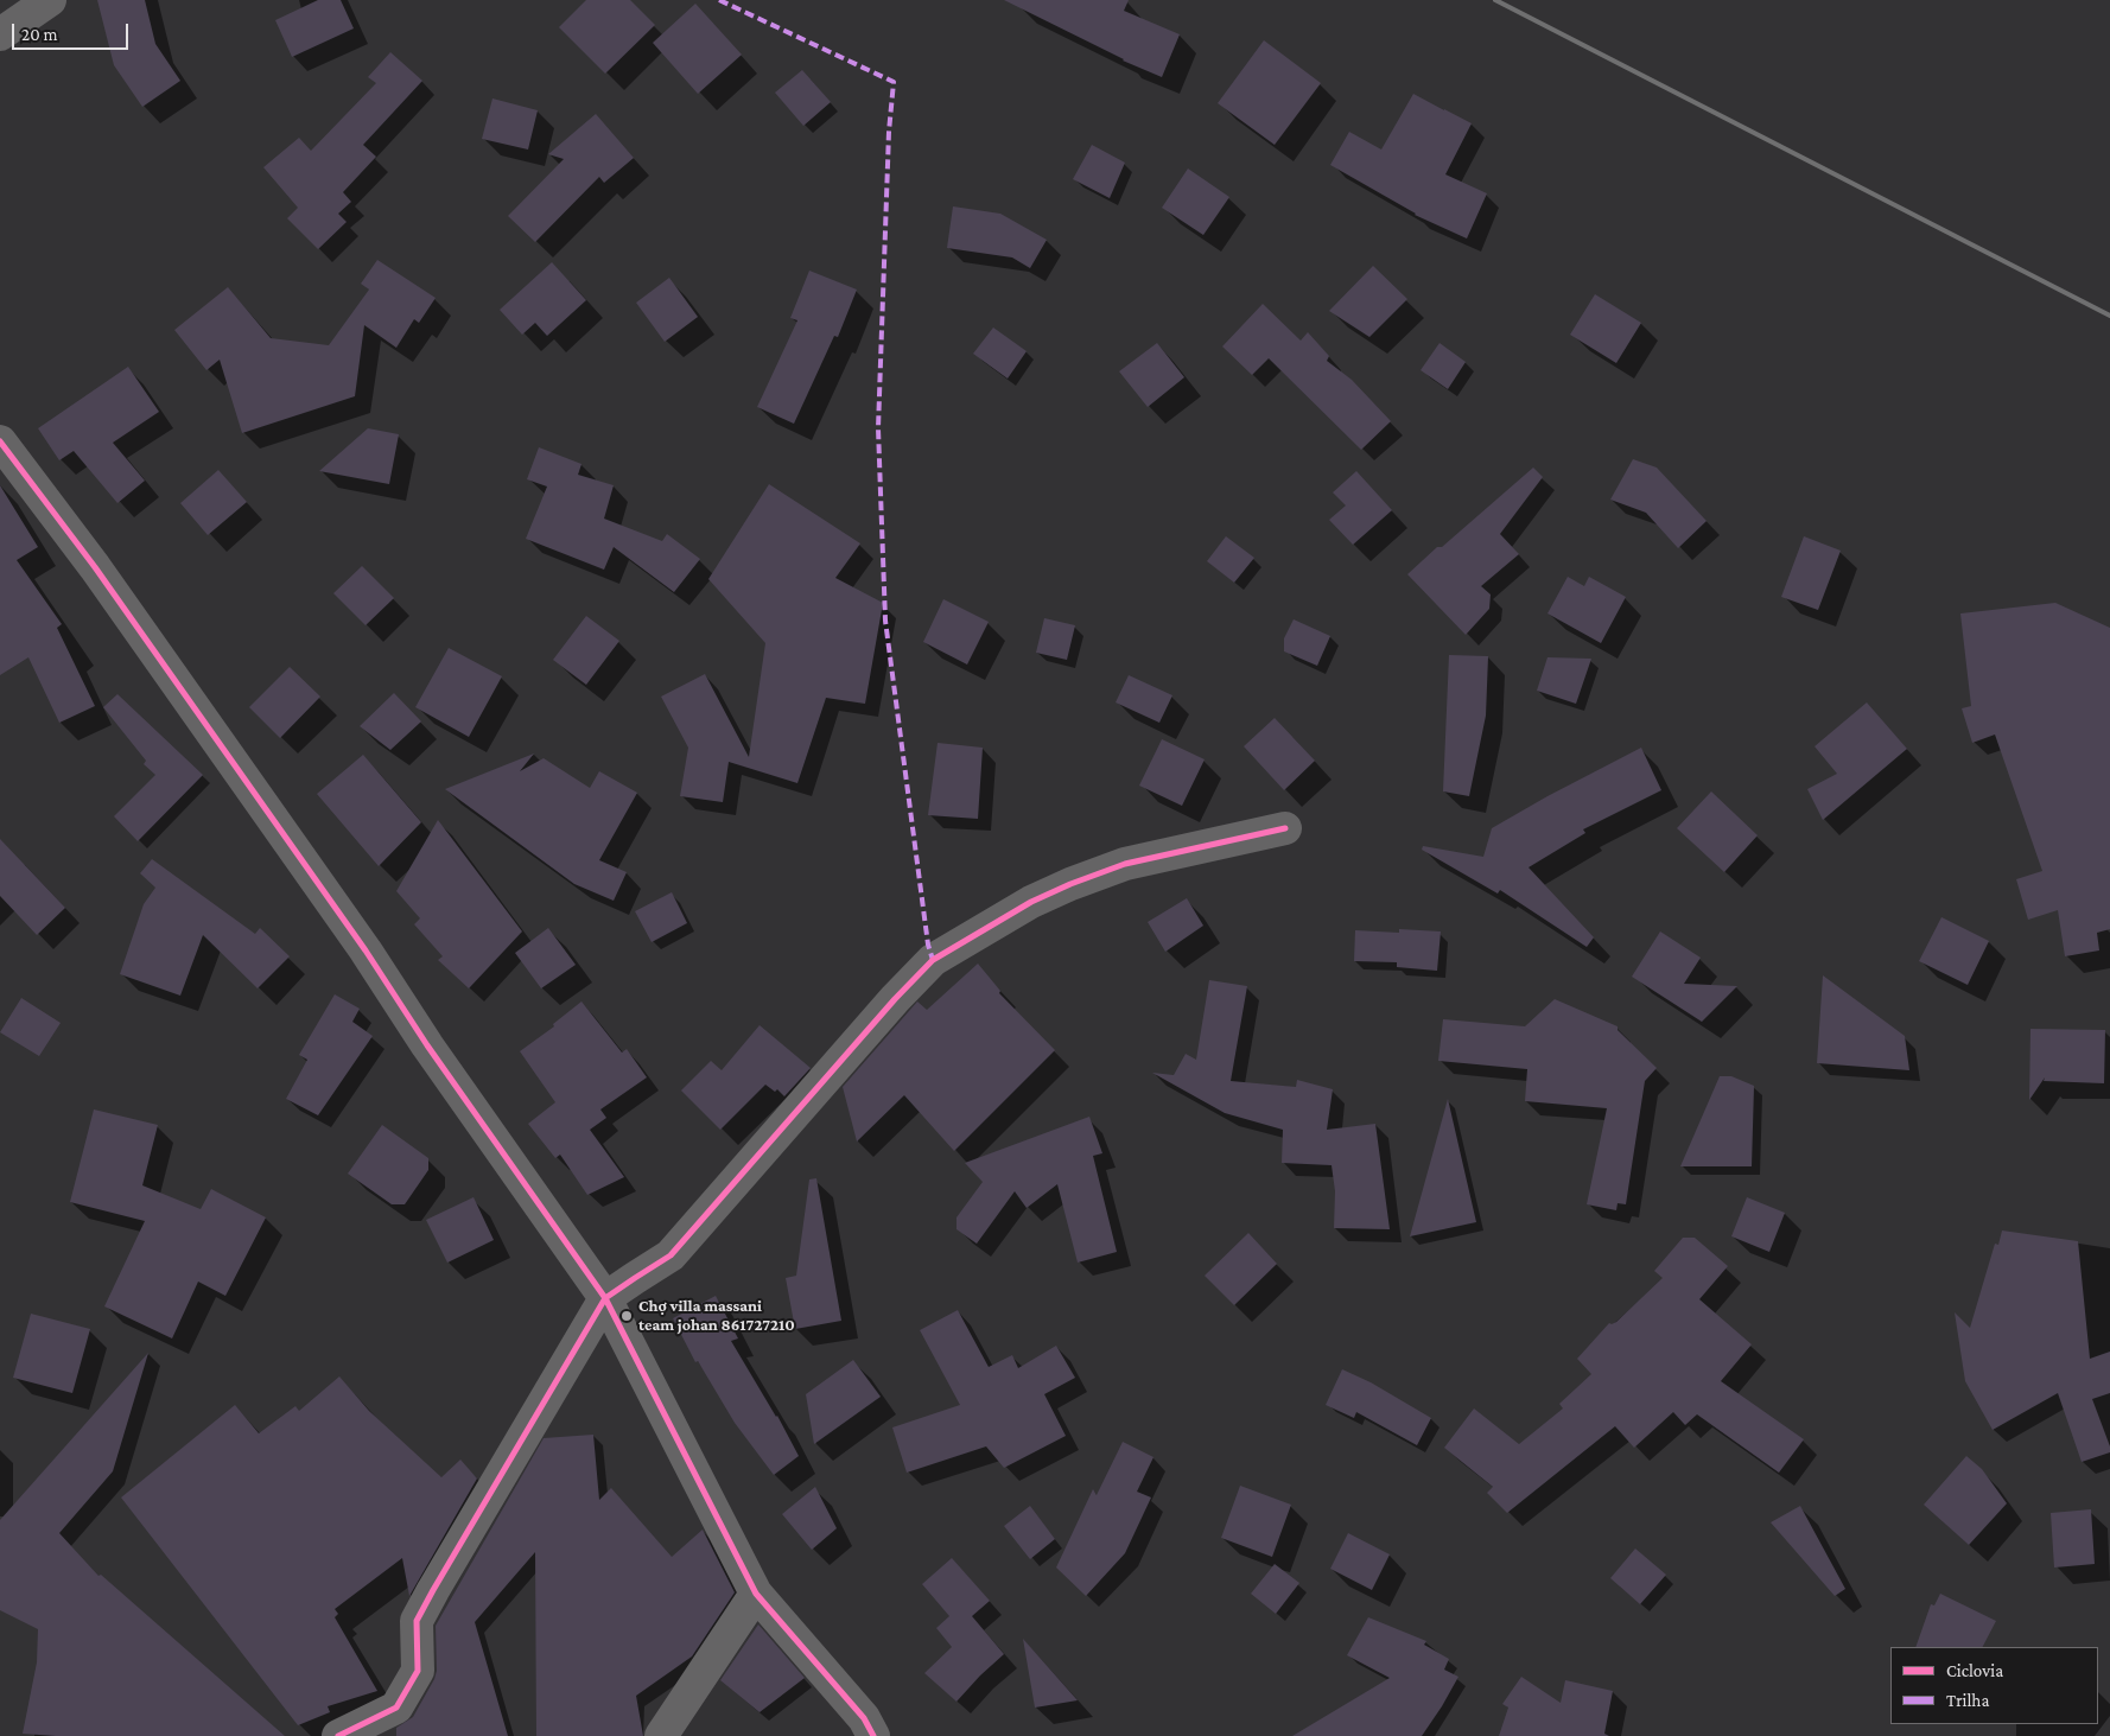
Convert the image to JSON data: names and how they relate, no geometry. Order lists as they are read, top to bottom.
{
  "places": ["Chợ villa massani team johan 861727210"],
  "legend": ["Ciclovia", "Trilha"],
  "scale_bar": "20 m"
}
